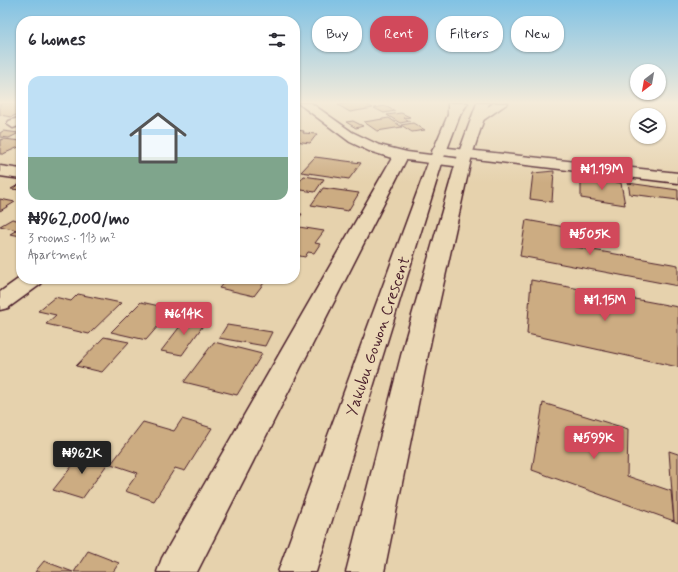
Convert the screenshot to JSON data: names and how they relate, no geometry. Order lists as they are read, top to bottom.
{
  "streets": {
    "main road": ["Yakubu Gowon Crescent"]
  },
  "north": "bottom left",
  "page": {
    "chip": [
      "Buy",
      "Rent",
      "Filters",
      "New"
    ],
    "heading": "6 homes",
    "list": [
      {
        "name": "₦962,000/mo",
        "note": "3 rooms · 113 m² · Apartment"
      }
    ],
    "price": [
      "₦1.19M",
      "₦505K",
      "₦1.15M",
      "₦614K",
      "₦599K",
      "₦962K"
    ]
  }
}
